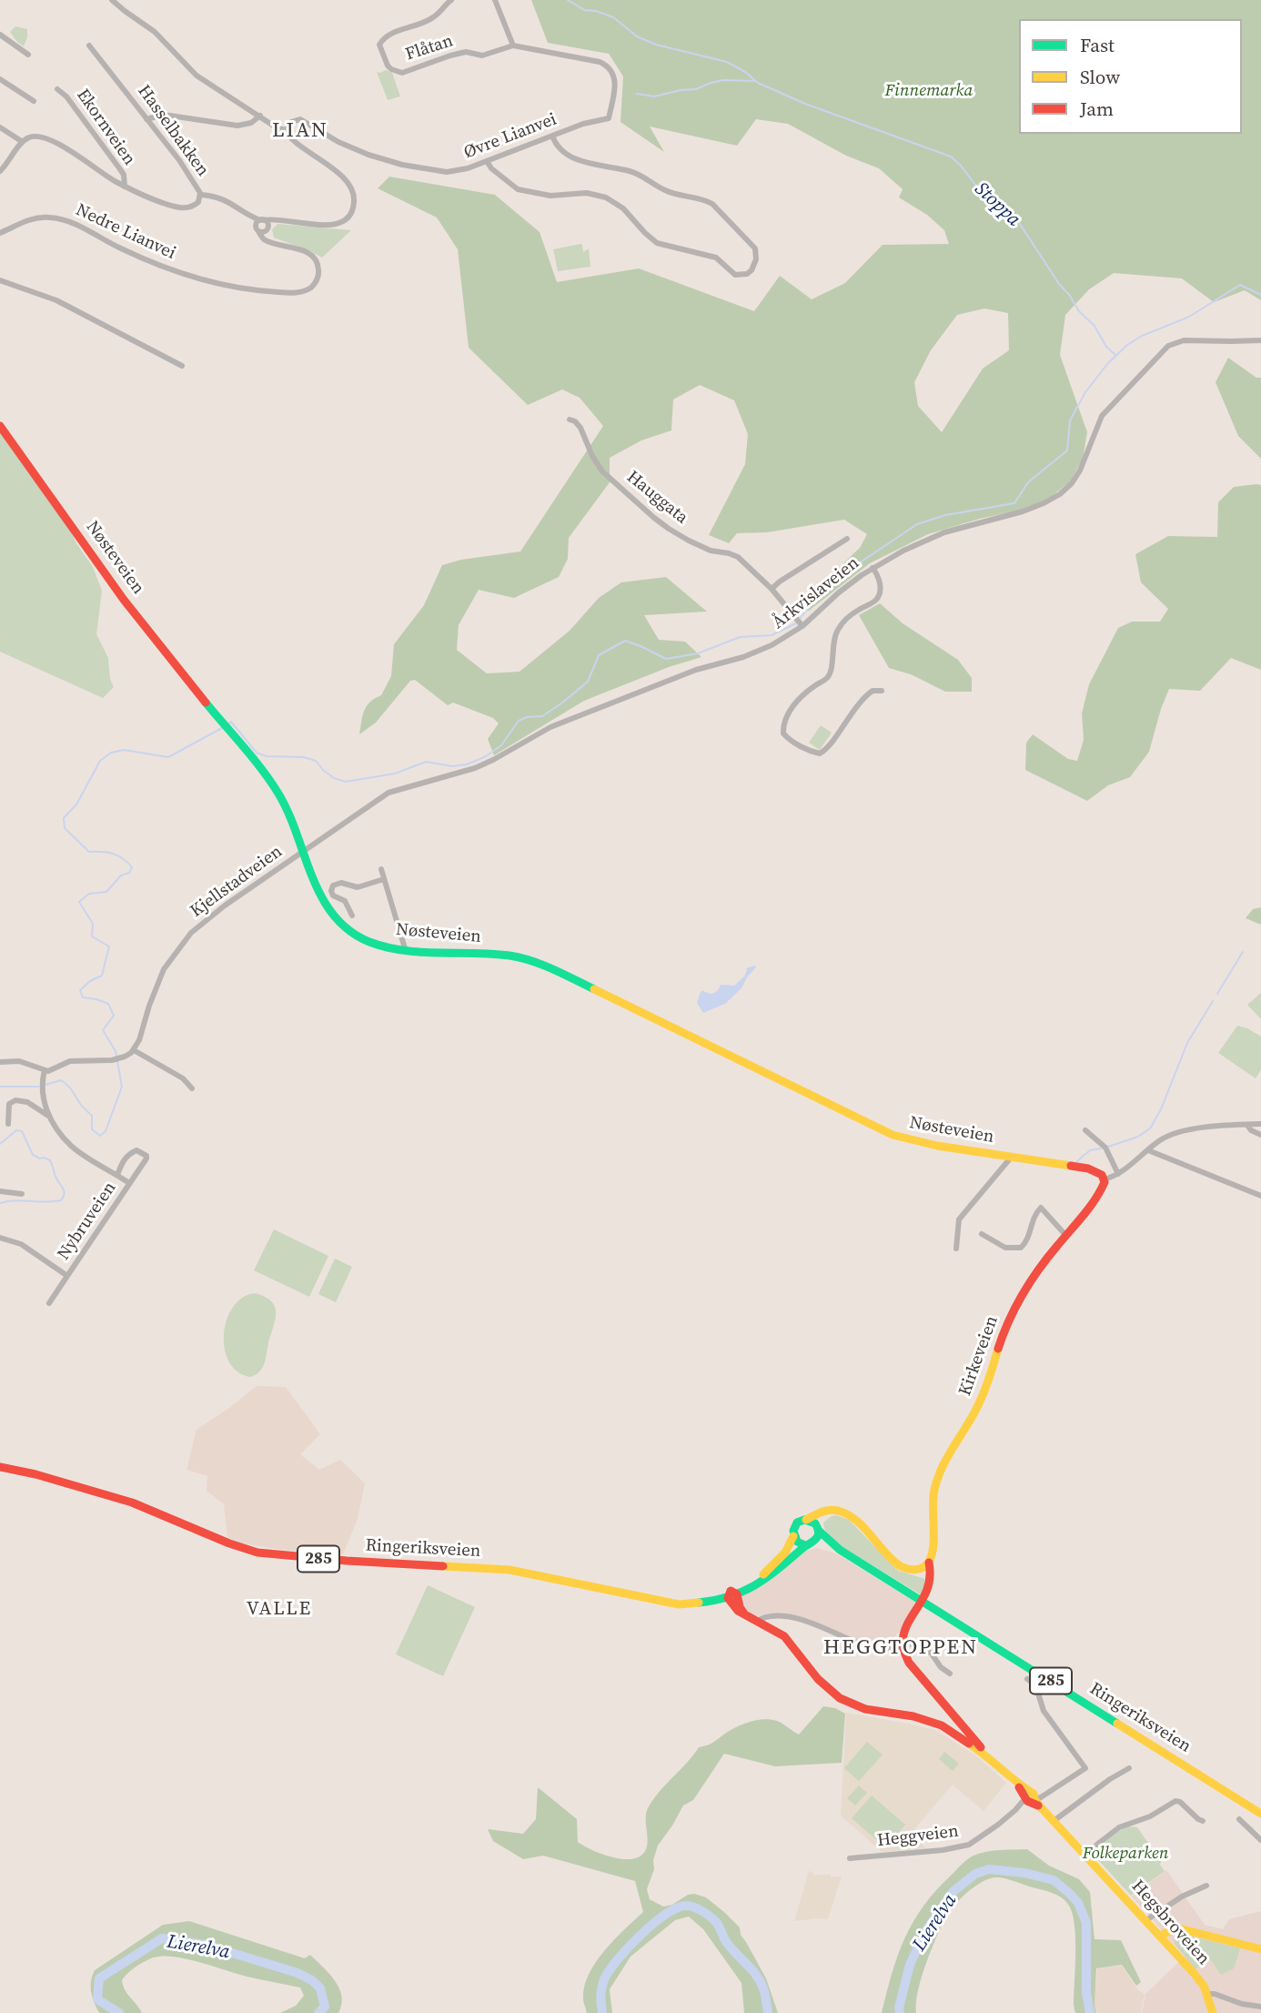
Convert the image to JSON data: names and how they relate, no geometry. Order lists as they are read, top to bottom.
{
  "streets": {
    "main road": [
      "Nøsteveien",
      "Kirkeveien",
      "Ringeriksveien",
      "285",
      "Hegsbroveien"
    ],
    "street": [
      "Flåtan",
      "Ekornveien",
      "Hasselbakken",
      "Øvre Lianvei",
      "Nedre Lianvei",
      "Hauggata",
      "Årkvislaveien",
      "Kjellstadveien",
      "Nybruveien",
      "Heggveien"
    ]
  },
  "crossings": [
    ["Flåtan", "Øvre Lianvei"],
    ["Ekornveien", "Hasselbakken"],
    ["Hauggata", "Årkvislaveien"],
    ["Nøsteveien", "Årkvislaveien"],
    ["Nøsteveien", "Kjellstadveien"],
    ["Nøsteveien", "Kirkeveien"],
    ["Årkvislaveien", "Kjellstadveien"],
    ["Ringeriksveien", "285"],
    ["Ringeriksveien", "Hegsbroveien"],
    ["Heggveien", "Hegsbroveien"]
  ],
  "districts": ["LIAN", "VALLE", "HEGGTOPPEN"],
  "water": ["Stoppa", "Lierelva"],
  "parks": ["Finnemarka", "Folkeparken"],
  "legend": ["Fast", "Slow", "Jam"]
}
